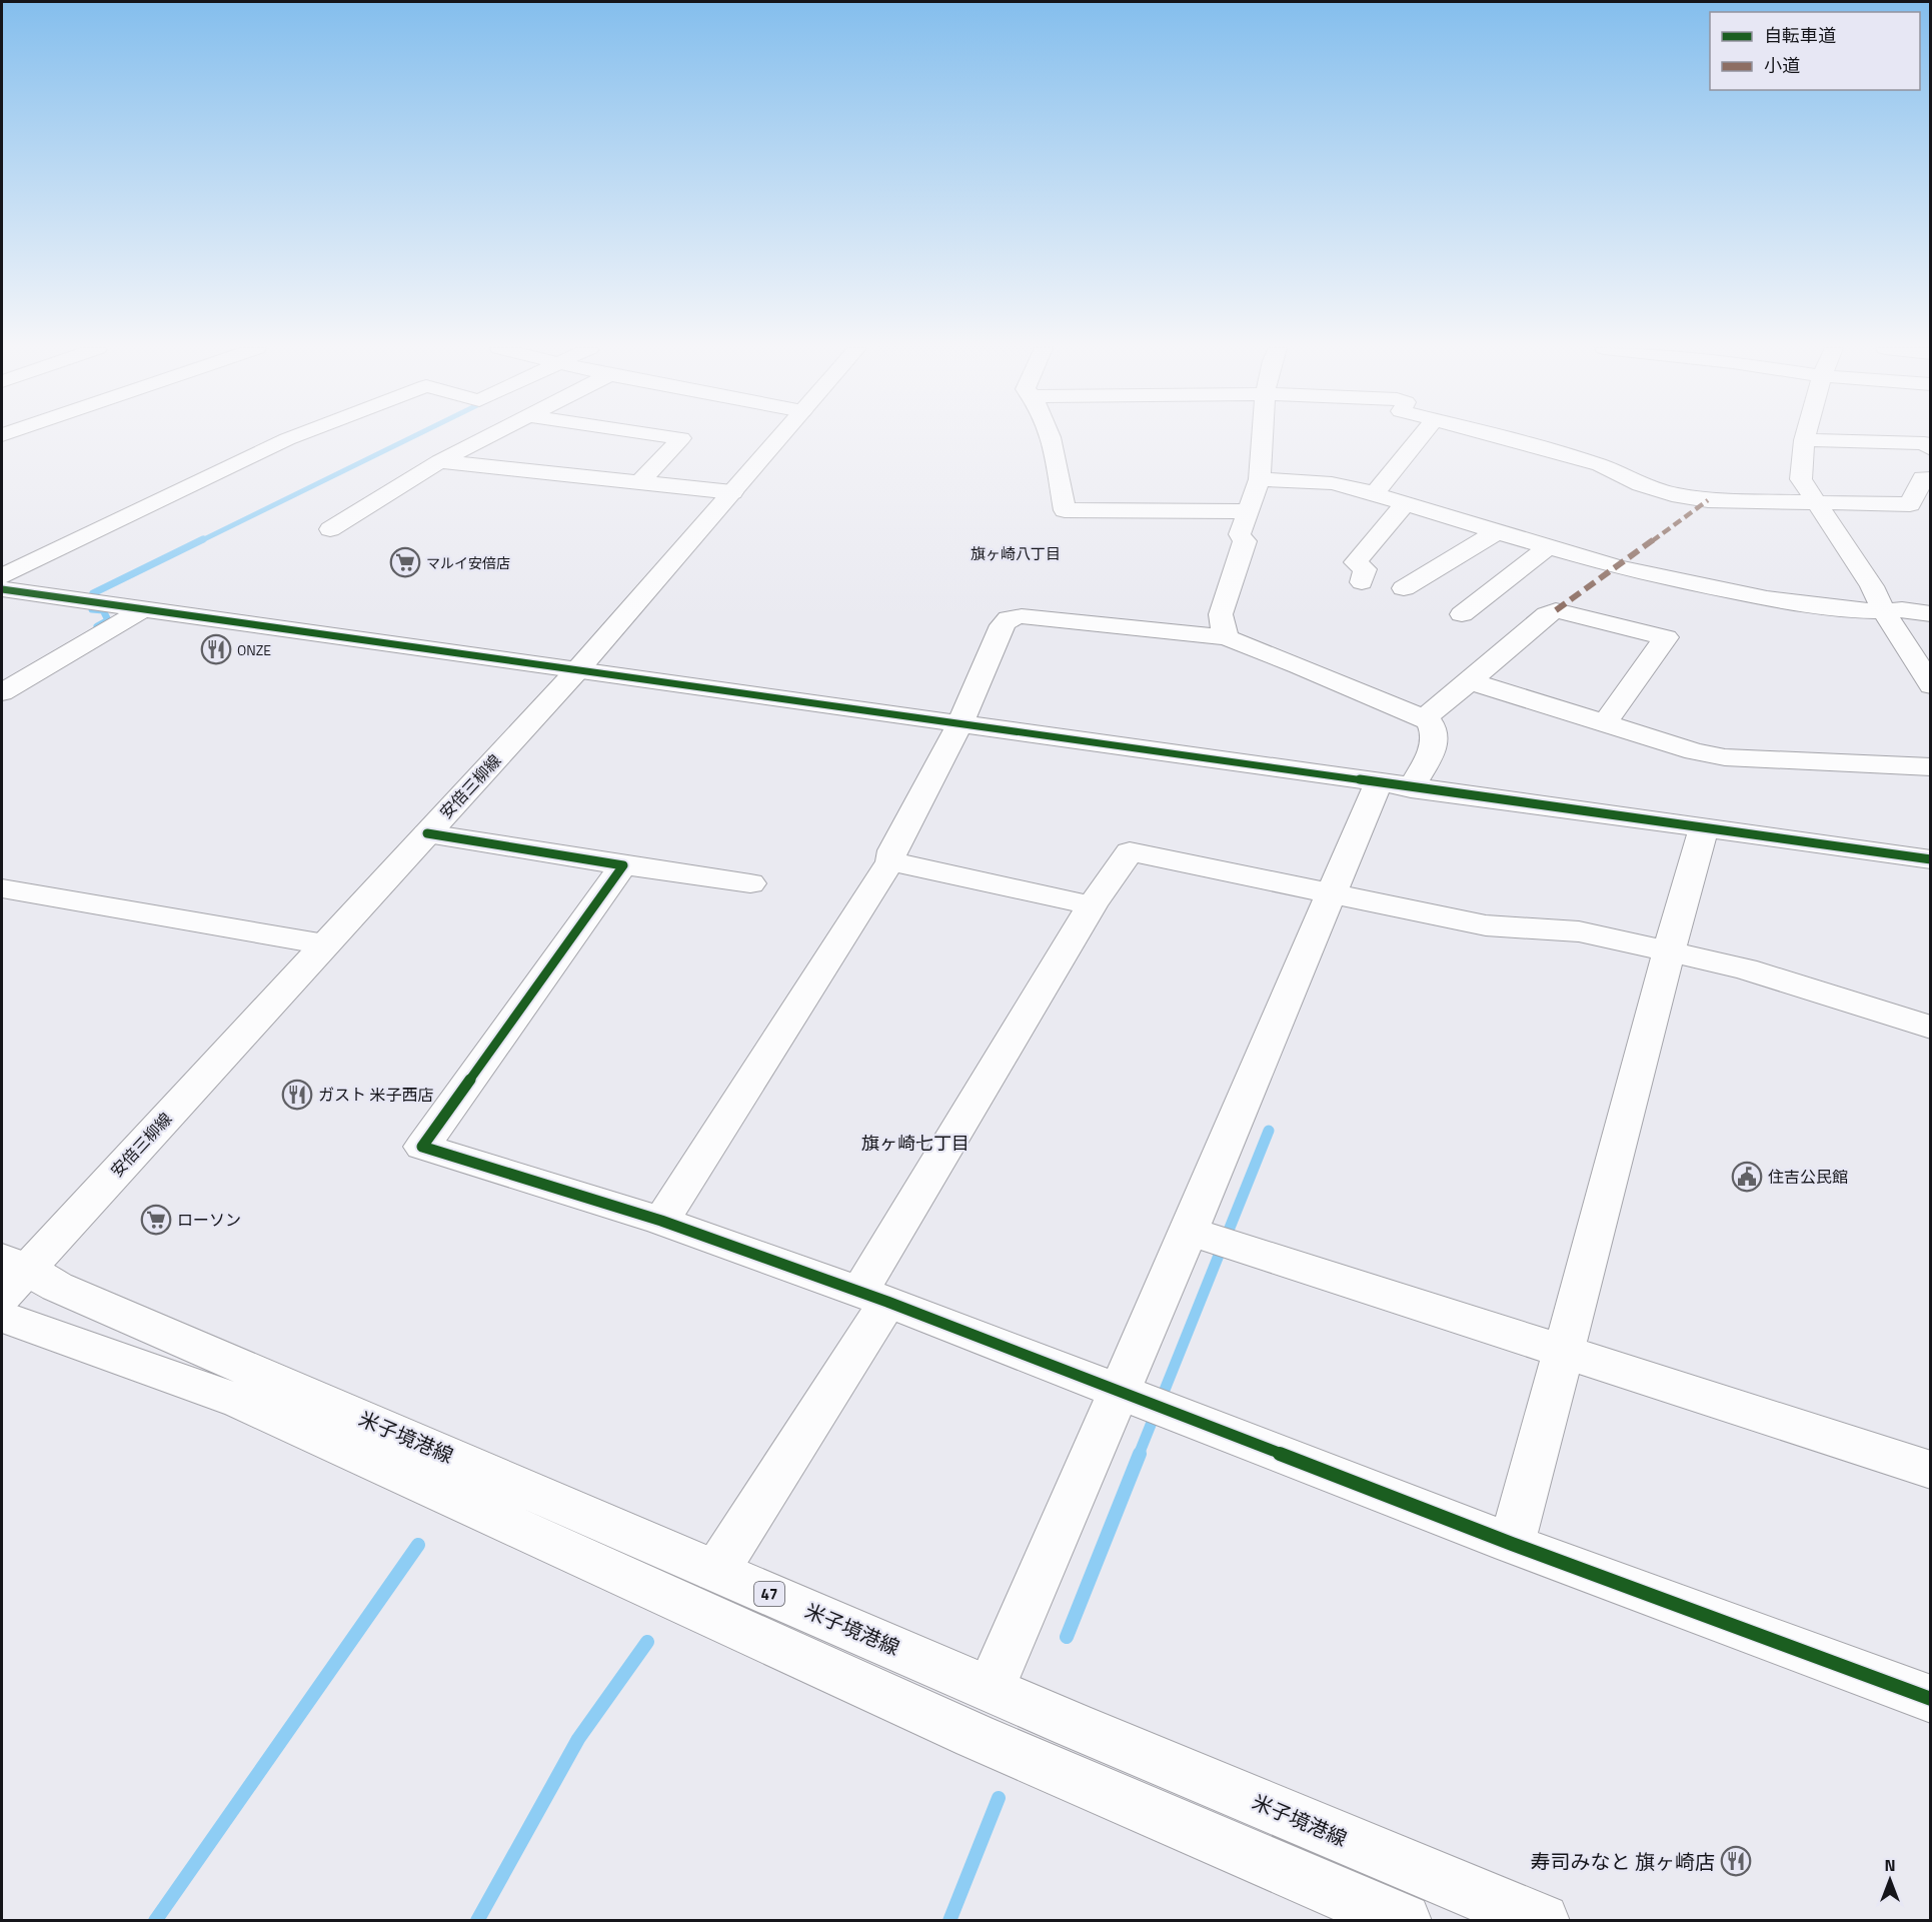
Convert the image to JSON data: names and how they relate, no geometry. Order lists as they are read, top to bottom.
{
  "streets": {
    "street": ["安倍三柳線", "米子境港線", "47"]
  },
  "crossings": [
    ["安倍三柳線", "米子境港線"]
  ],
  "districts": ["旗ヶ崎八丁目", "旗ヶ崎七丁目"],
  "places": {
    "supermarket": ["マルイ安倍店", "ローソン"],
    "restaurant": ["ONZE", "ガスト 米子西店", "寿司みなと 旗ヶ崎店"],
    "public building": ["住吉公民館"]
  },
  "legend": ["自転車道", "小道"],
  "north": "top"
}
